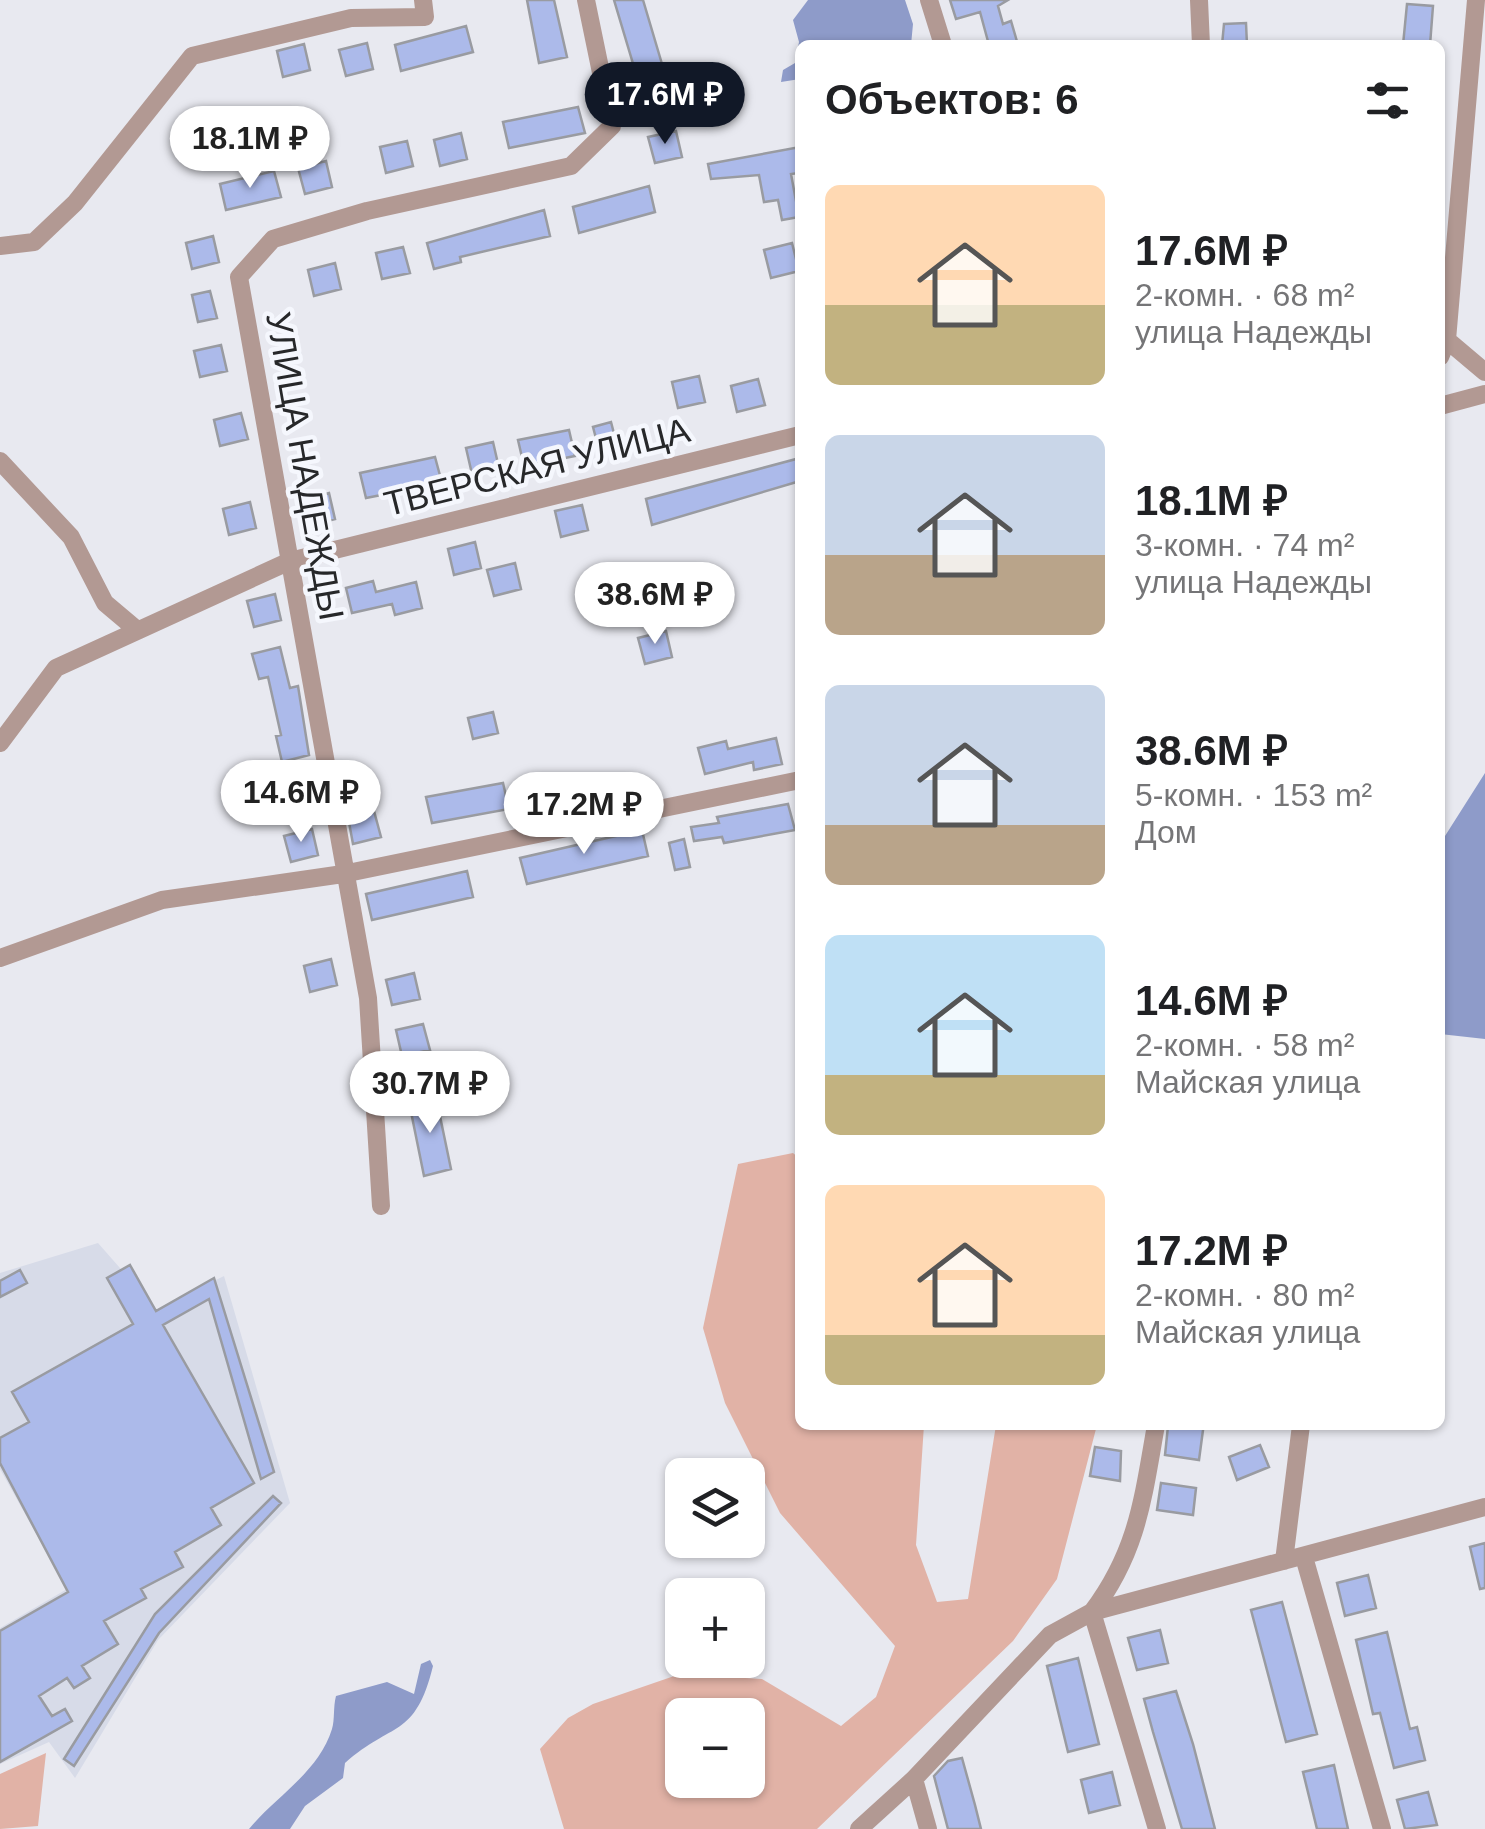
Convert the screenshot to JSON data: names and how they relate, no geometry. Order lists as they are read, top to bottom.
{
  "streets": {
    "street": ["УЛИЦА НАДЕЖДЫ", "ТВЕРСКАЯ УЛИЦА"]
  },
  "crossings": [
    ["УЛИЦА НАДЕЖДЫ", "ТВЕРСКАЯ УЛИЦА"]
  ],
  "page": {
    "heading": "Объектов: 6",
    "price": [
      "17.6M ₽",
      "18.1M ₽",
      "38.6M ₽",
      "14.6M ₽",
      "17.2M ₽",
      "30.7M ₽"
    ],
    "list": [
      {
        "name": "17.6M ₽",
        "note": "2-комн. · 68 m² · улица Надежды"
      },
      {
        "name": "18.1M ₽",
        "note": "3-комн. · 74 m² · улица Надежды"
      },
      {
        "name": "38.6M ₽",
        "note": "5-комн. · 153 m² · Дом"
      },
      {
        "name": "14.6M ₽",
        "note": "2-комн. · 58 m² · Майская улица"
      },
      {
        "name": "17.2M ₽",
        "note": "2-комн. · 80 m² · Майская улица"
      }
    ],
    "map_buttons": ["+", "−"]
  }
}
